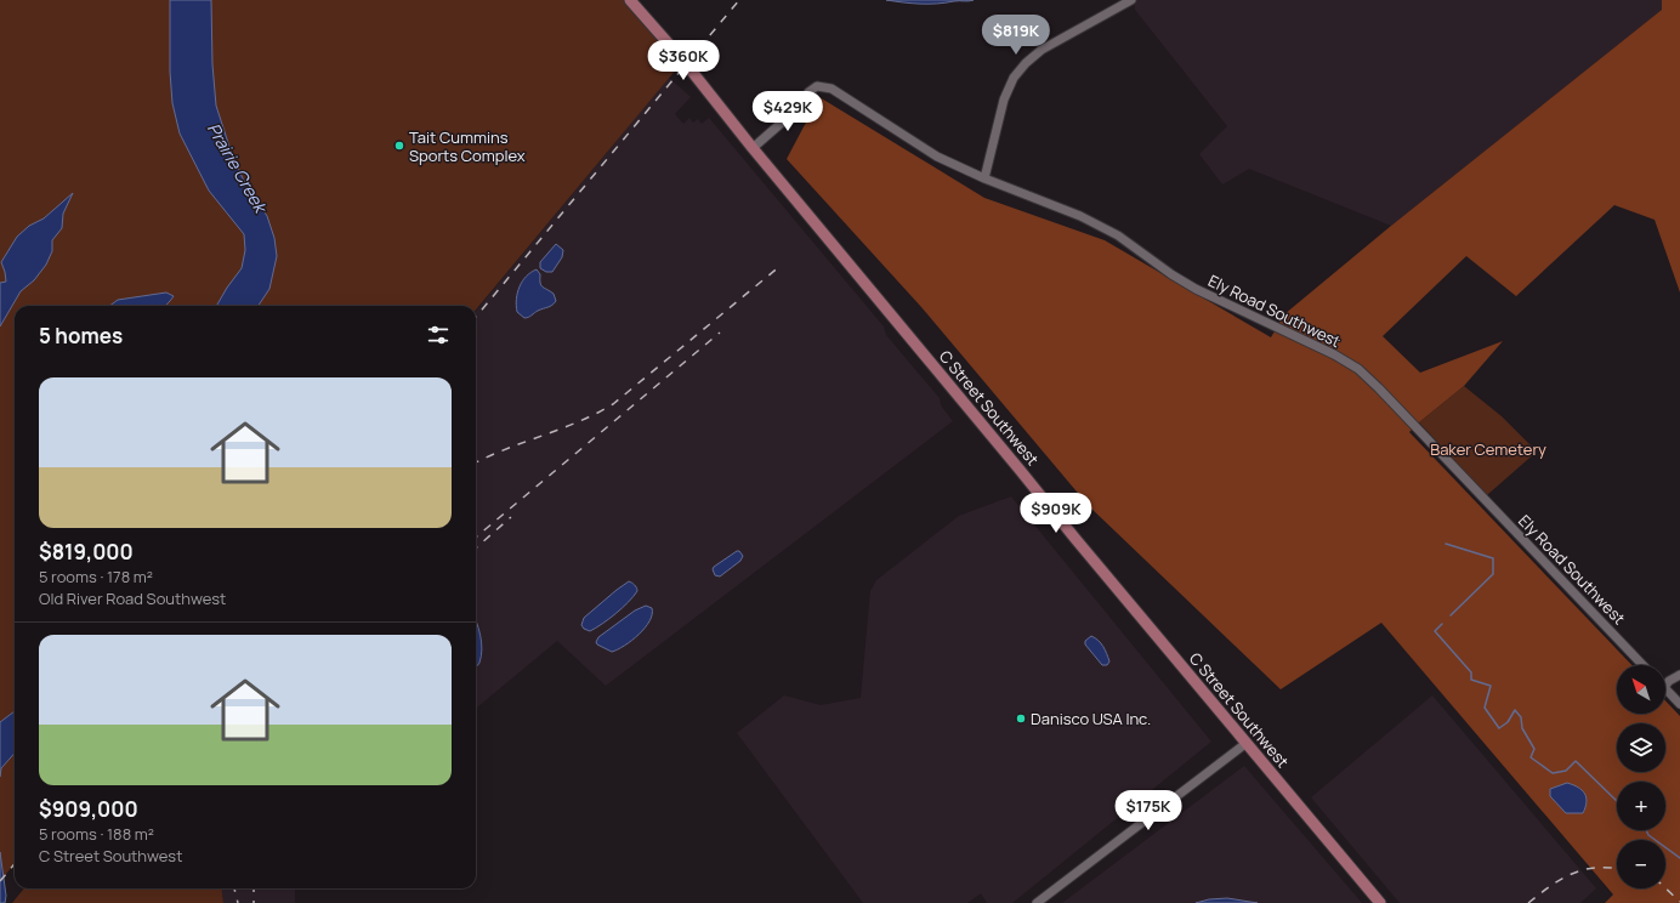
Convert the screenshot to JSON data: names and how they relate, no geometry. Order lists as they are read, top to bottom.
{
  "streets": {
    "main road": ["C Street Southwest"],
    "street": ["Ely Road Southwest"]
  },
  "crossings": [
    ["Ely Road Southwest", "C Street Southwest"]
  ],
  "water": ["Prairie Creek"],
  "parks": ["Baker Cemetery"],
  "places": ["Tait Cummins Sports Complex", "Danisco USA Inc."],
  "north": "top left",
  "page": {
    "price": [
      "$819K",
      "$360K",
      "$429K",
      "$909K",
      "$175K"
    ],
    "heading": "5 homes",
    "list": [
      {
        "name": "$819,000",
        "note": "5 rooms · 178 m² · Old River Road Southwest"
      },
      {
        "name": "$909,000",
        "note": "5 rooms · 188 m² · C Street Southwest"
      }
    ],
    "map_buttons": ["+", "−"]
  }
}
